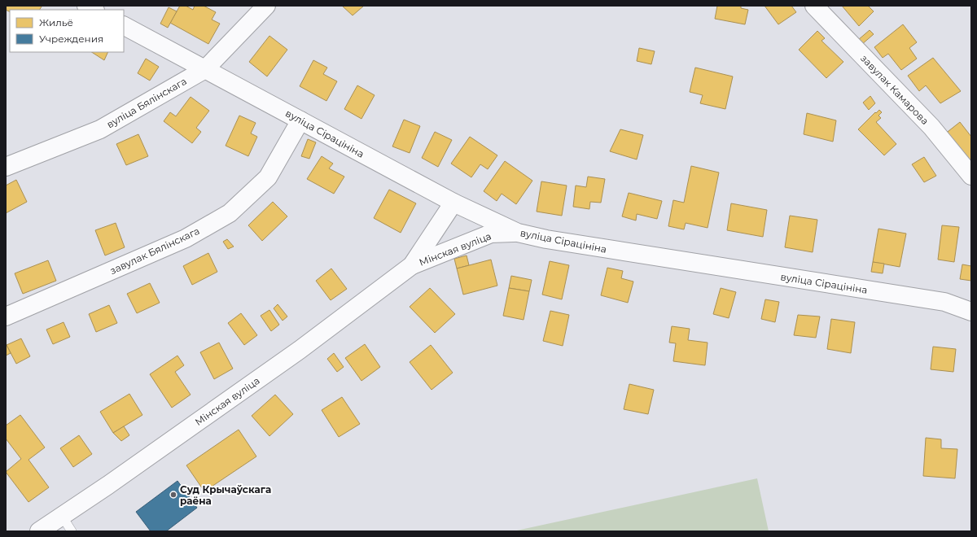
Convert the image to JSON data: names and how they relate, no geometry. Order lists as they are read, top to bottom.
{
  "streets": {
    "street": [
      "завулак Камарова",
      "вуліца Бялінскага",
      "вуліца Сірацініна",
      "Мінская вуліца",
      "завулак Бялінскага"
    ]
  },
  "crossings": [
    ["вуліца Бялінскага", "вуліца Сірацініна"],
    ["вуліца Сірацініна", "Мінская вуліца"],
    ["вуліца Сірацініна", "завулак Бялінскага"]
  ],
  "places": ["Суд Крычаўскага раёна"],
  "legend": ["Жильё", "Учреждения"]
}
